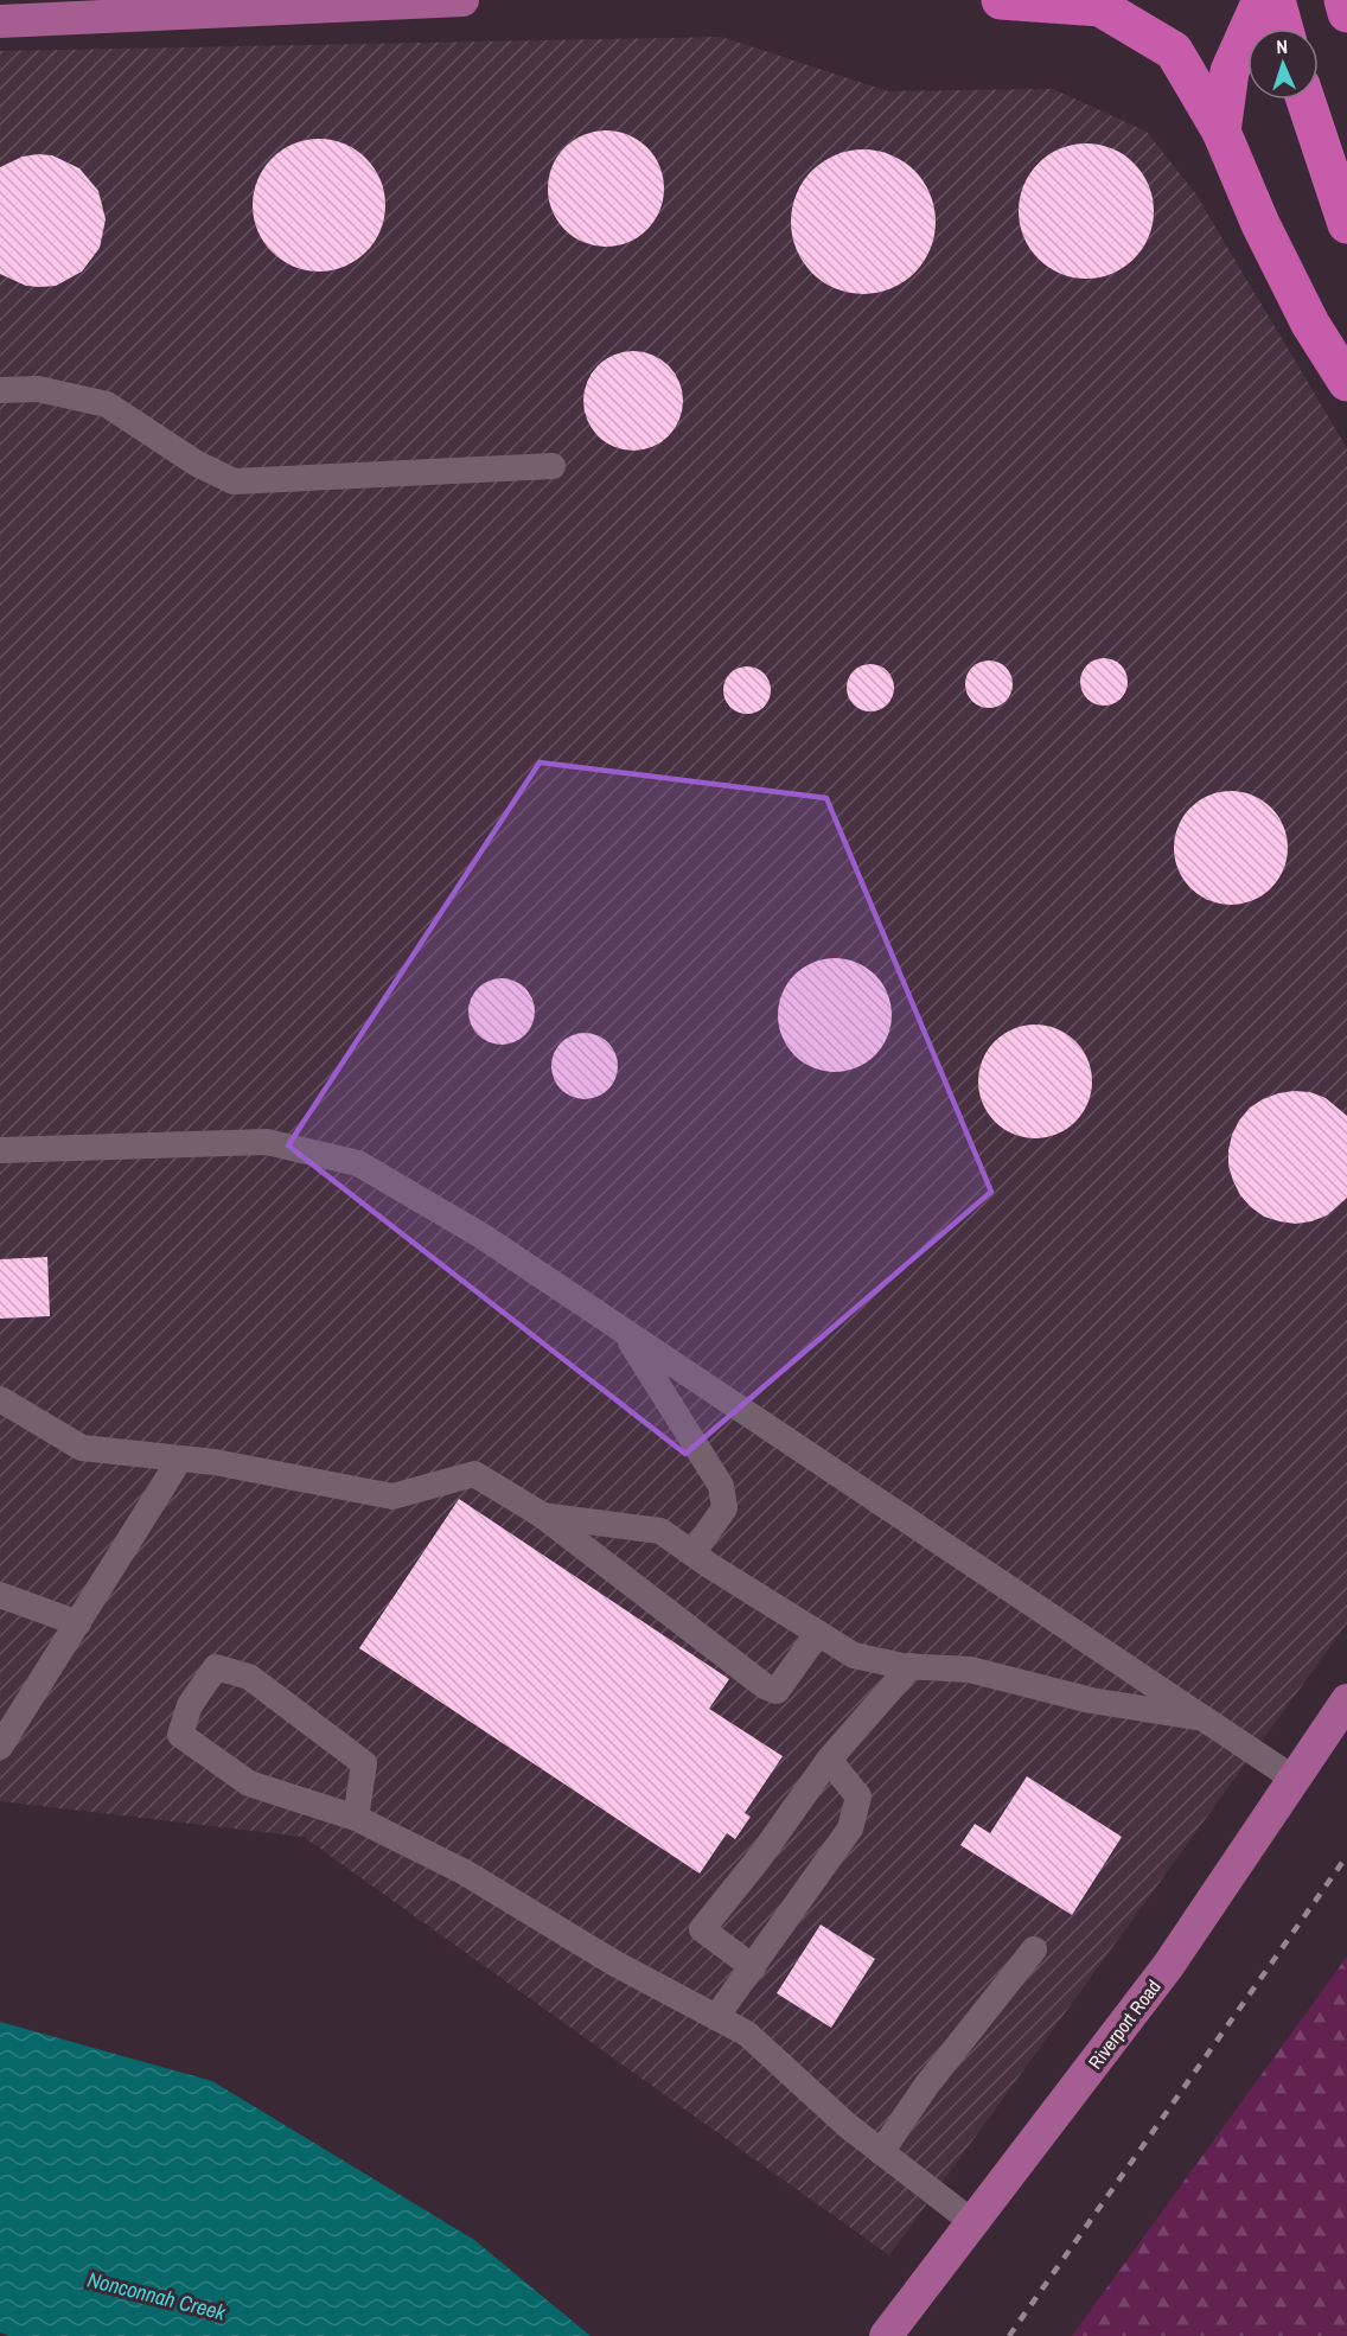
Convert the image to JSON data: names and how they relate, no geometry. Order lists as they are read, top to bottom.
{
  "streets": {
    "main road": ["Riverport Road"]
  },
  "water": ["Nonconnah Creek"],
  "north": "top"
}
